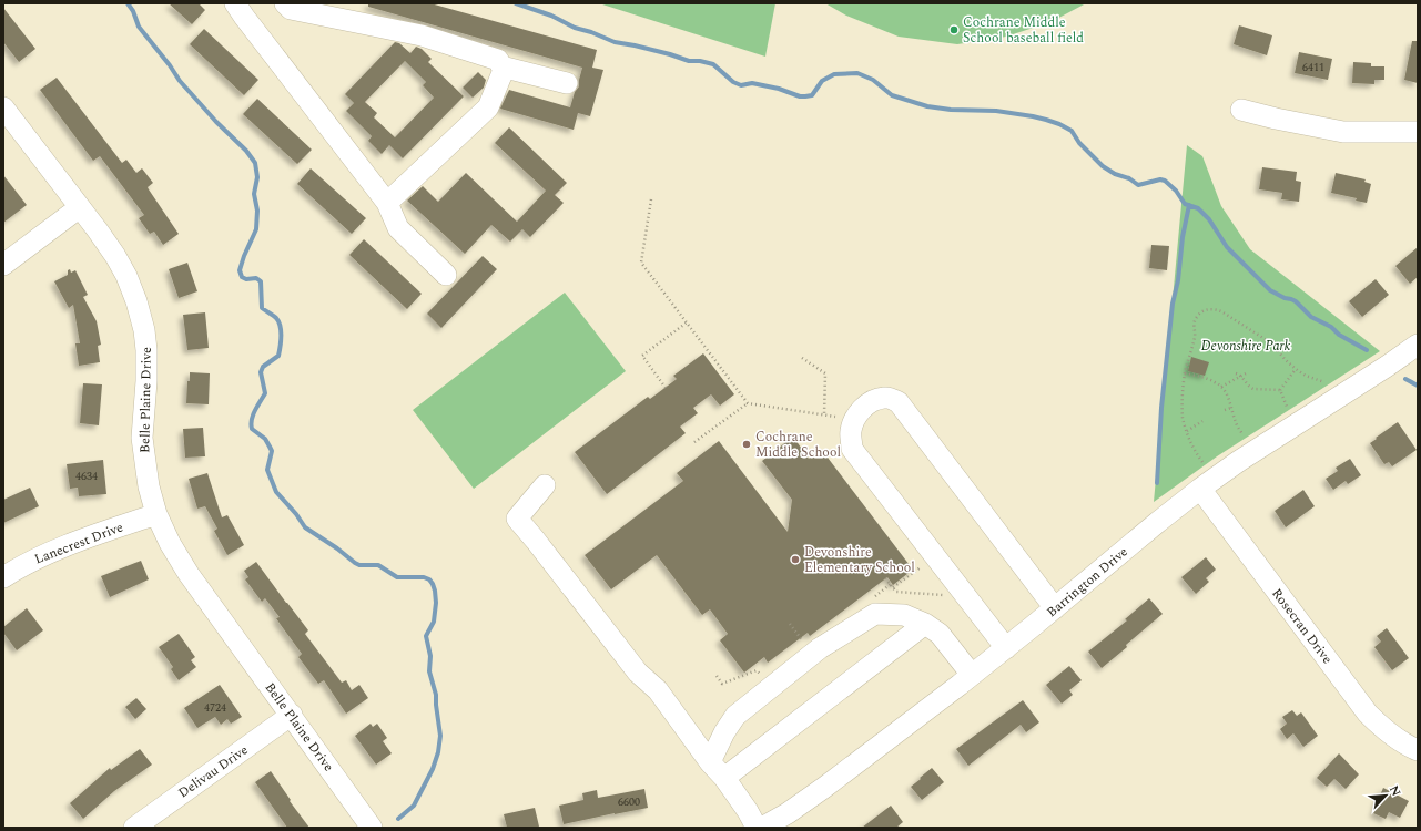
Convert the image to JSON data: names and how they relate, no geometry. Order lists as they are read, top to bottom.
{
  "streets": {
    "street": [
      "Belle Plaine Drive",
      "Lanecrest Drive",
      "Barrington Drive",
      "Rosecran Drive",
      "Delivau Drive"
    ]
  },
  "crossings": [
    ["Belle Plaine Drive", "Lanecrest Drive"],
    ["Belle Plaine Drive", "Delivau Drive"],
    ["Barrington Drive", "Rosecran Drive"]
  ],
  "parks": ["Devonshire Park"],
  "places": ["Cochrane Middle School baseball field", "Cochrane Middle School", "Devonshire Elementary School"],
  "house_numbers": [
    "6411",
    "4634",
    "4724",
    "6600"
  ],
  "north": "top right"
}
